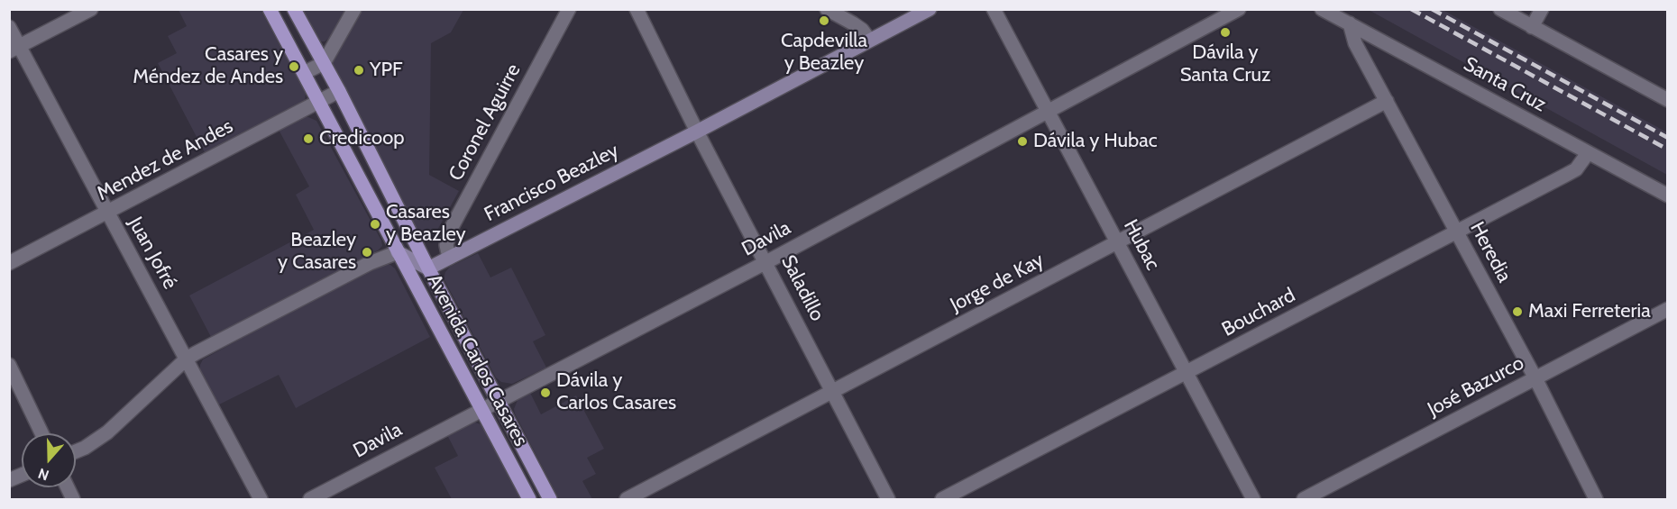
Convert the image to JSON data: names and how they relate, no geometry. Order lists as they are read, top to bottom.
{
  "streets": {
    "main road": ["Avenida Carlos Casares"],
    "street": [
      "Santa Cruz",
      "Coronel Aguirre",
      "Mendez de Andes",
      "Francisco Beazley",
      "Davila",
      "Hubac",
      "Heredia",
      "Juan Jofré",
      "Jorge de Kay",
      "Saladillo",
      "Bouchard",
      "José Bazurco"
    ]
  },
  "crossings": [
    ["Santa Cruz", "Heredia"],
    ["Santa Cruz", "Bouchard"],
    ["Coronel Aguirre", "Francisco Beazley"],
    ["Mendez de Andes", "Juan Jofré"],
    ["Mendez de Andes", "Avenida Carlos Casares"],
    ["Francisco Beazley", "Saladillo"],
    ["Francisco Beazley", "Avenida Carlos Casares"],
    ["Davila", "Hubac"],
    ["Davila", "Saladillo"],
    ["Davila", "Avenida Carlos Casares"],
    ["Hubac", "Jorge de Kay"],
    ["Hubac", "Bouchard"],
    ["Heredia", "Jorge de Kay"],
    ["Heredia", "Bouchard"],
    ["Heredia", "José Bazurco"],
    ["Jorge de Kay", "Saladillo"]
  ],
  "places": [
    "Capdevilla y Beazley",
    "Dávila y Santa Cruz",
    "Casares y Méndez de Andes",
    "YPF",
    "Credicoop",
    "Dávila y Hubac",
    "Casares y Beazley",
    "Beazley y Casares",
    "Maxi Ferreteria",
    "Dávila y Carlos Casares"
  ],
  "north": "bottom"
}
